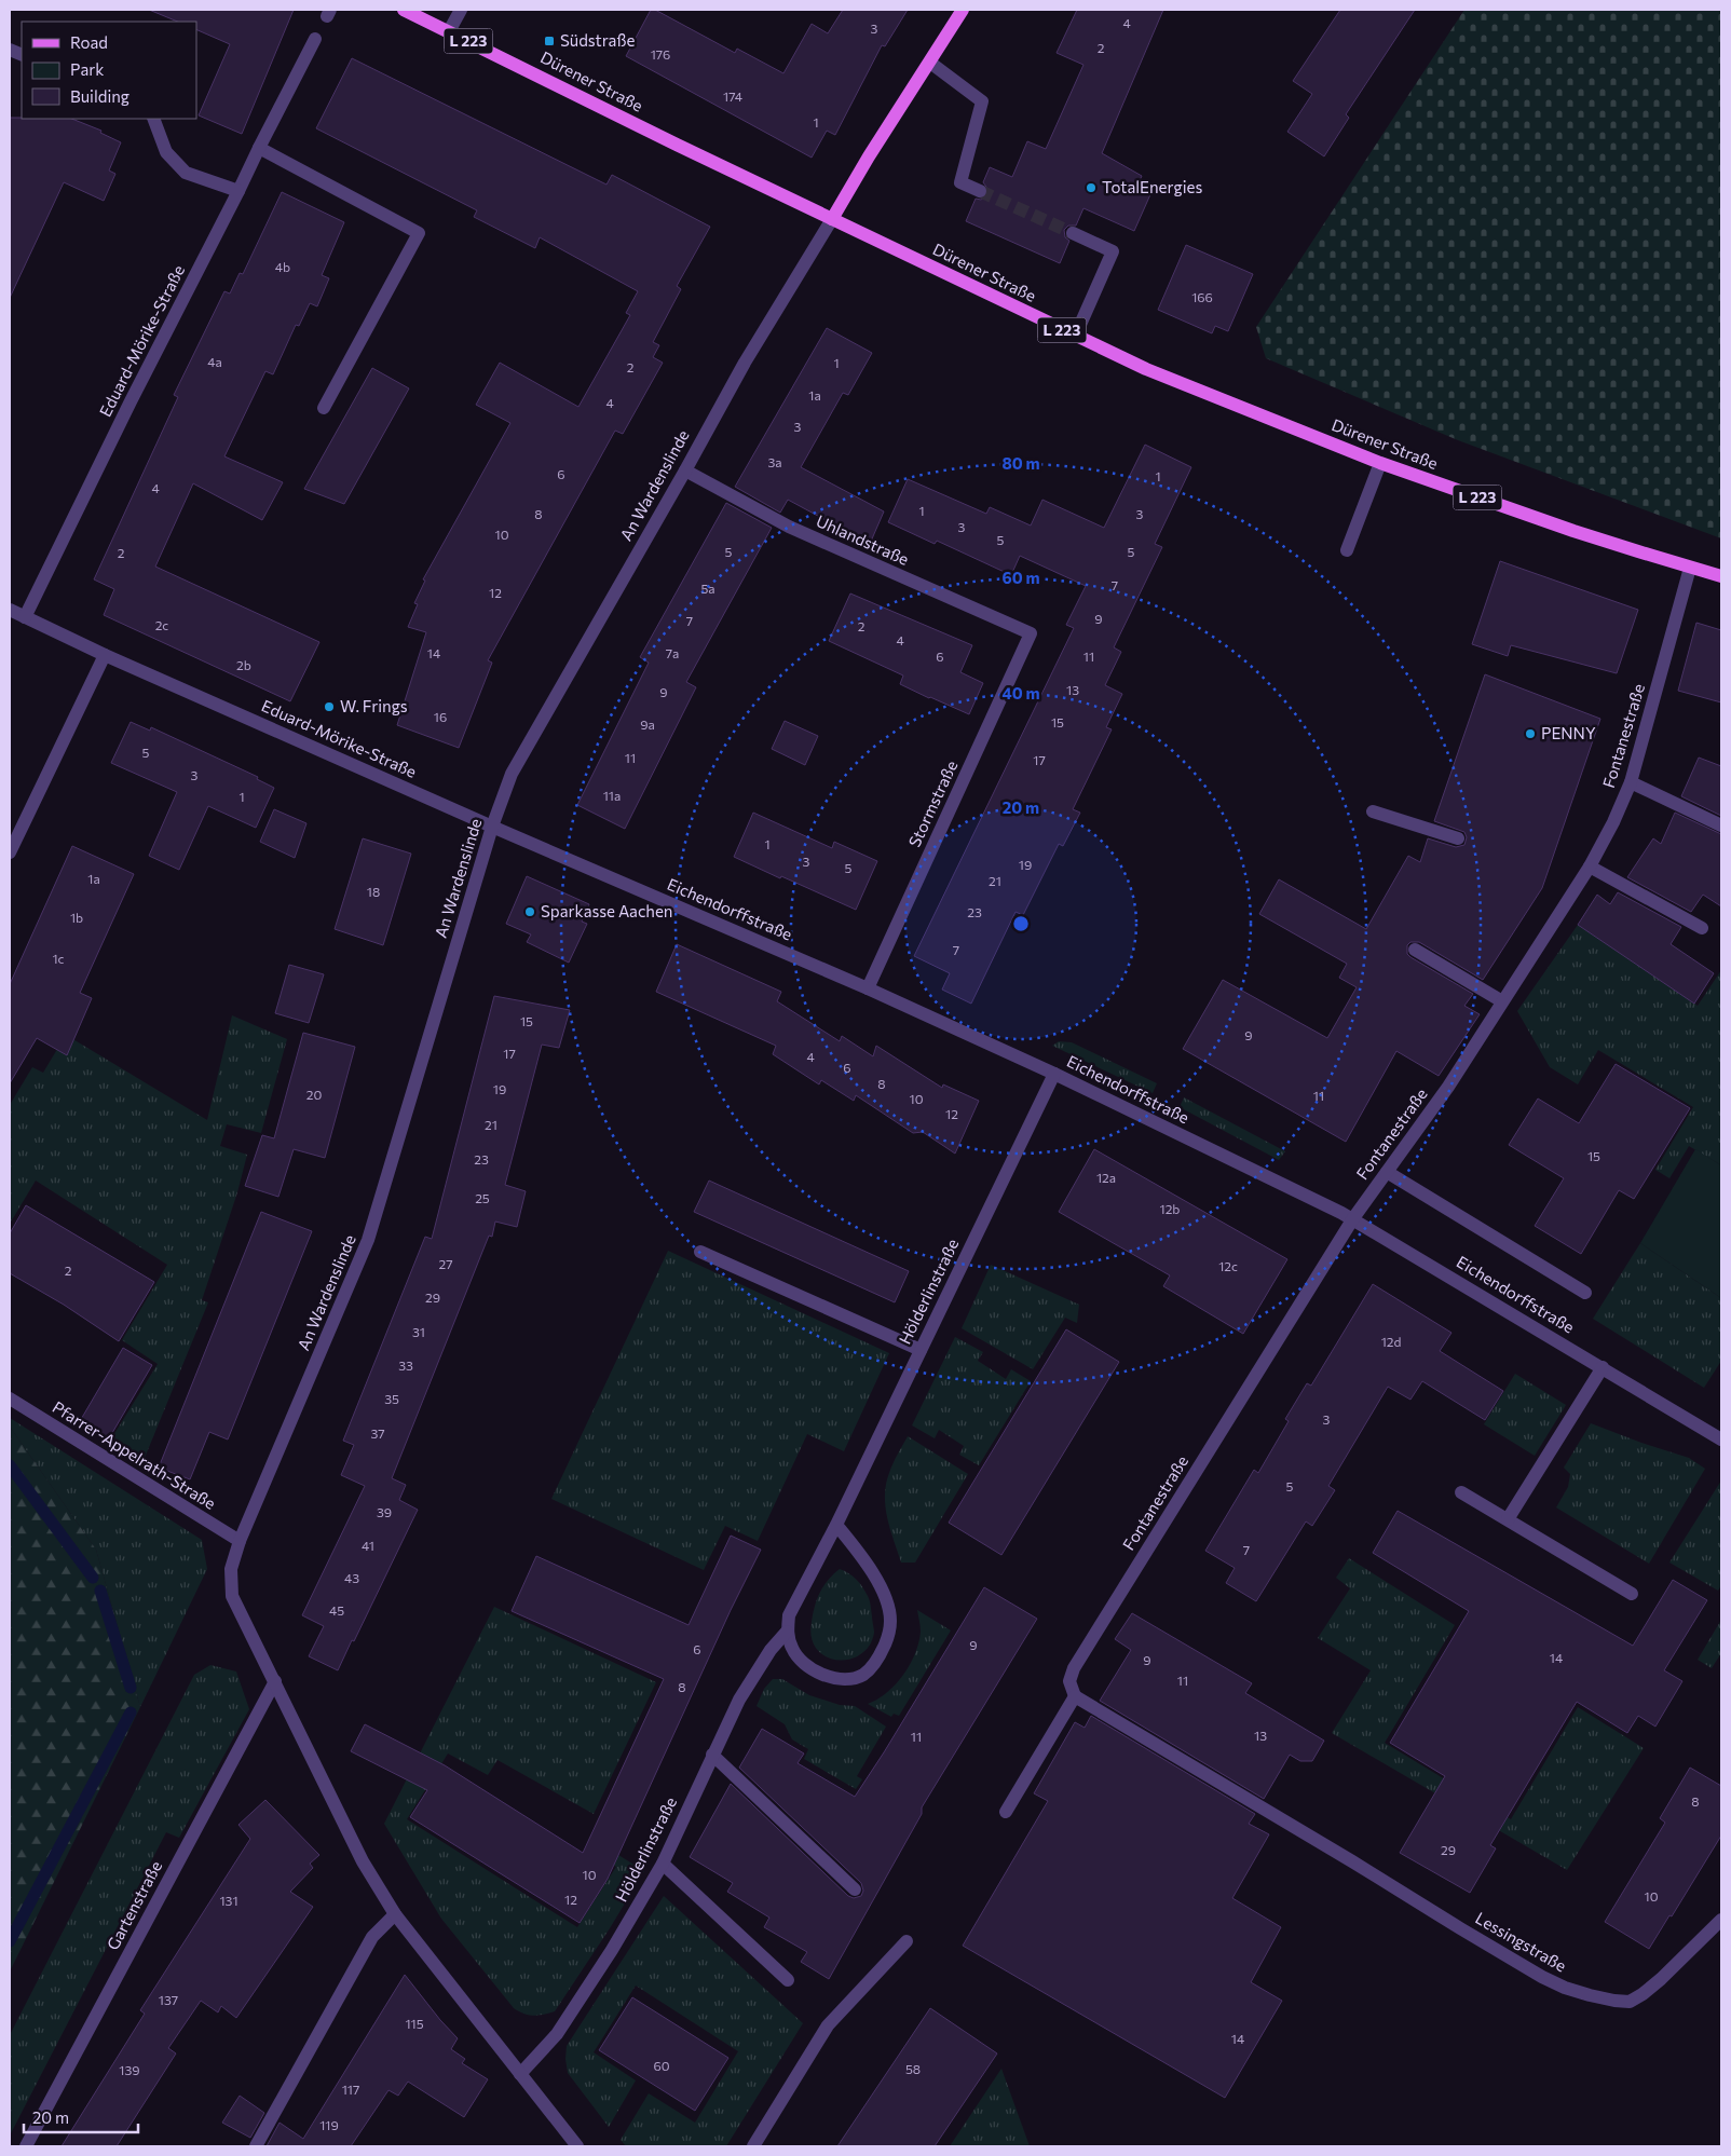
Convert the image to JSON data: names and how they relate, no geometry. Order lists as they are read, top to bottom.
{
  "streets": {
    "main road": ["L 223", "Dürener Straße"],
    "street": [
      "Eduard-Mörike-Straße",
      "An Wardenslinde",
      "Uhlandstraße",
      "Fontanestraße",
      "Stormstraße",
      "Eichendorffstraße",
      "Hölderlinstraße",
      "Pfarrer-Appelrath-Straße",
      "Gartenstraße",
      "Lessingstraße"
    ]
  },
  "crossings": [
    ["Dürener Straße", "An Wardenslinde"],
    ["Dürener Straße", "Fontanestraße"],
    ["Eduard-Mörike-Straße", "An Wardenslinde"],
    ["Eduard-Mörike-Straße", "Eichendorffstraße"],
    ["An Wardenslinde", "Uhlandstraße"],
    ["An Wardenslinde", "Eichendorffstraße"],
    ["An Wardenslinde", "Pfarrer-Appelrath-Straße"],
    ["An Wardenslinde", "Gartenstraße"],
    ["Uhlandstraße", "Stormstraße"],
    ["Fontanestraße", "Eichendorffstraße"],
    ["Fontanestraße", "Lessingstraße"],
    ["Stormstraße", "Eichendorffstraße"],
    ["Eichendorffstraße", "Hölderlinstraße"]
  ],
  "places": {
    "transit": ["Südstraße"],
    "other": [
      "TotalEnergies",
      "W. Frings",
      "PENNY",
      "Sparkasse Aachen"
    ]
  },
  "house_numbers": [
    "4",
    "3",
    "2",
    "176",
    "174",
    "1",
    "4b",
    "166",
    "4a",
    "1",
    "2",
    "1a",
    "4",
    "3",
    "3a",
    "6",
    "1",
    "4",
    "1",
    "8",
    "3",
    "3",
    "10",
    "5",
    "5",
    "5",
    "2",
    "7",
    "5a",
    "12",
    "9",
    "7",
    "2c",
    "2",
    "4",
    "14",
    "7a",
    "6",
    "11",
    "2b",
    "13",
    "9",
    "16",
    "15",
    "9a",
    "5",
    "11",
    "17",
    "3",
    "11a",
    "1",
    "1",
    "3",
    "19",
    "5",
    "1a",
    "21",
    "18",
    "23",
    "1b",
    "7",
    "1c",
    "15",
    "9",
    "17",
    "4",
    "6",
    "8",
    "19",
    "20",
    "11",
    "10",
    "12",
    "21",
    "15",
    "23",
    "12a",
    "25",
    "12b",
    "27",
    "12c",
    "2",
    "29",
    "31",
    "12d",
    "33",
    "35",
    "3",
    "37",
    "5",
    "39",
    "41",
    "7",
    "43",
    "45",
    "9",
    "6",
    "14",
    "9",
    "11",
    "8",
    "13",
    "11",
    "8",
    "29",
    "10",
    "10",
    "12",
    "131",
    "137",
    "115",
    "14",
    "60",
    "58",
    "139",
    "117",
    "119"
  ],
  "legend": ["Road", "Park", "Building"],
  "scale_bar": "20 m",
  "rings": [
    "80 m",
    "60 m",
    "40 m",
    "20 m"
  ]
}
